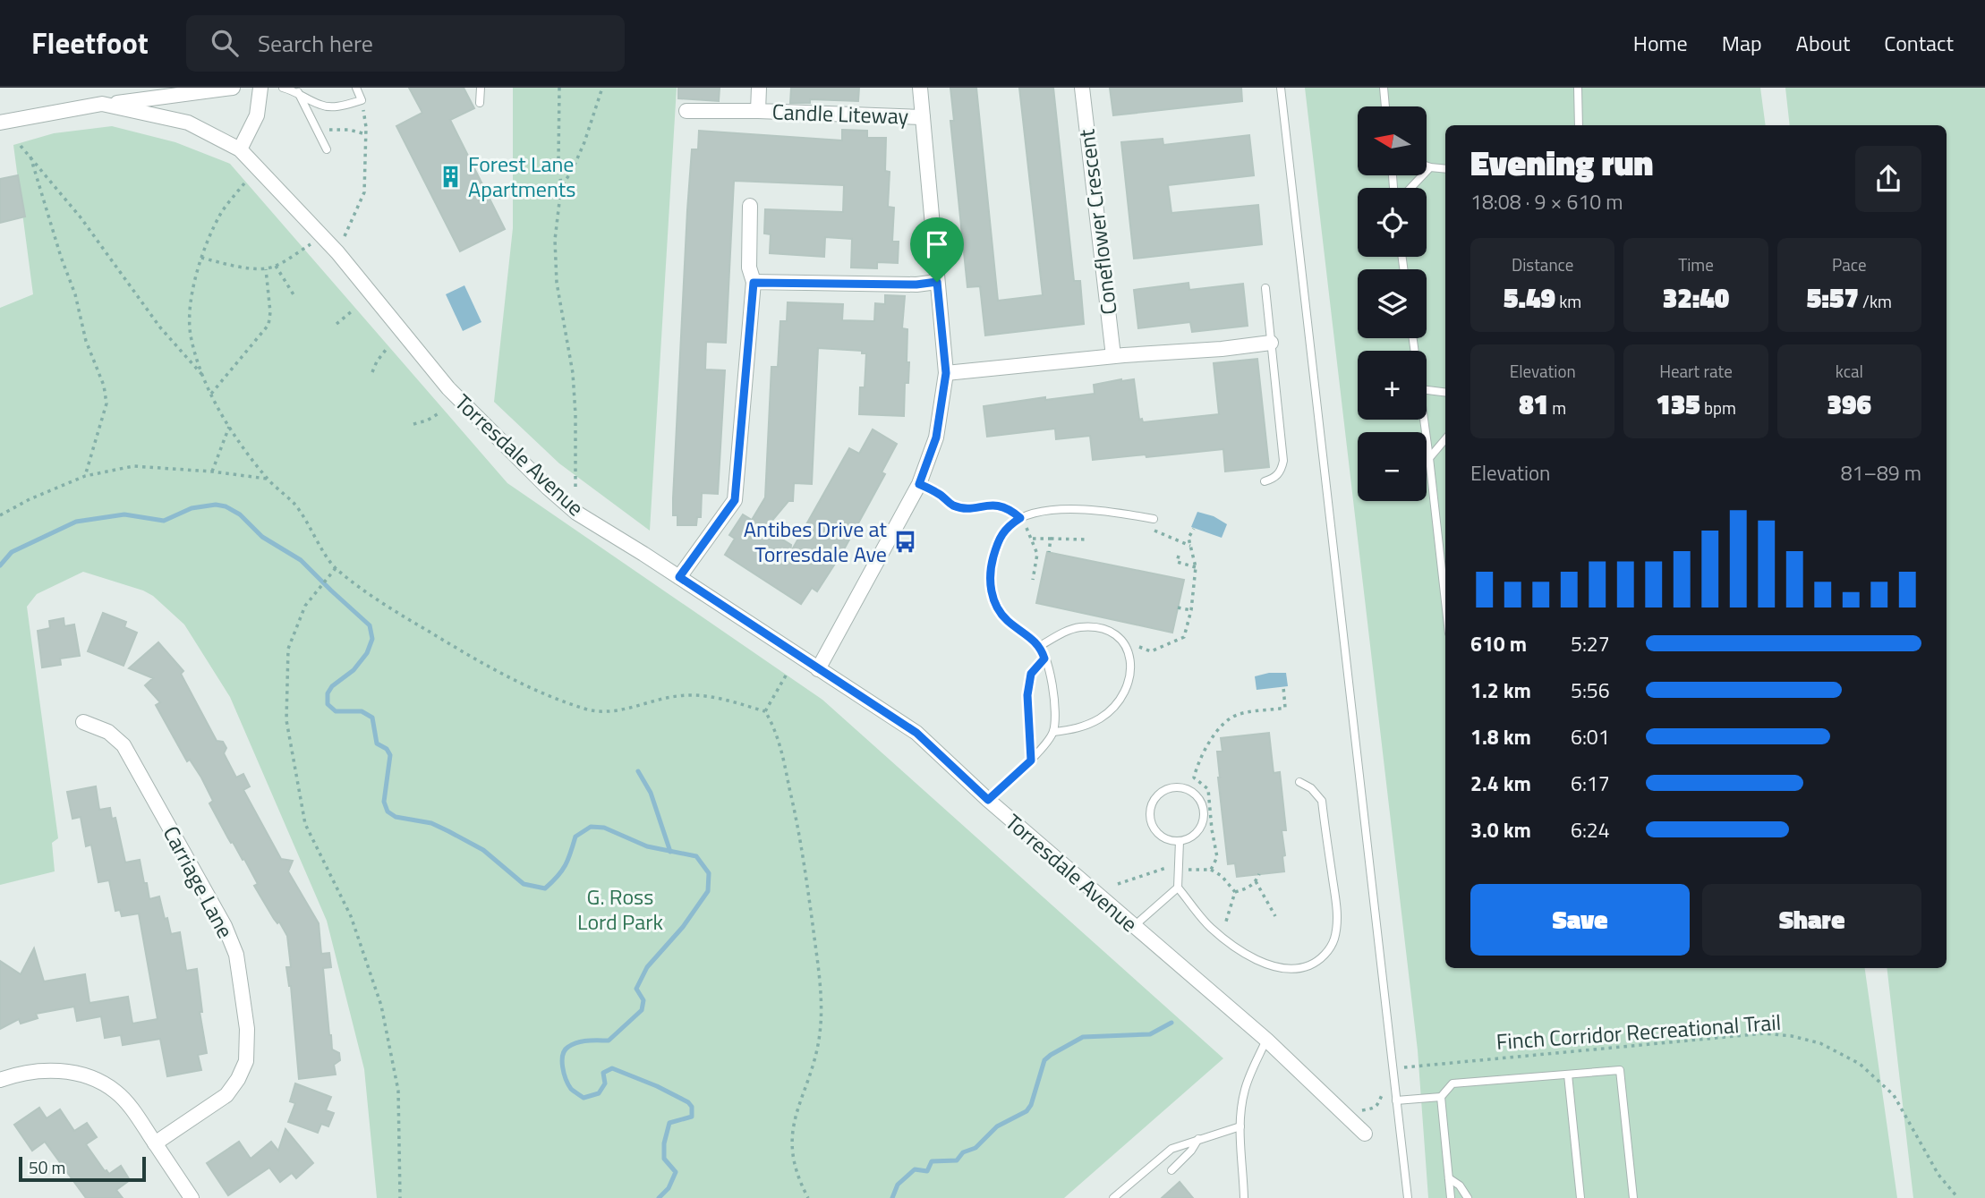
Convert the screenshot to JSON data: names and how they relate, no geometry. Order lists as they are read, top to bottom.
{
  "streets": {
    "street": [
      "Candle Liteway",
      "Coneflower Crescent",
      "Torresdale Avenue",
      "Carriage Lane"
    ],
    "path": ["Finch Corridor Recreational Trail"]
  },
  "parks": ["G. Ross Lord Park"],
  "places": {
    "building": ["Forest Lane Apartments"],
    "bus stop": ["Antibes Drive at Torresdale Ave"]
  },
  "scale_bar": "50 m",
  "north": "left",
  "page": {
    "header": "Fleetfoot",
    "search": "Search here",
    "nav": [
      "Home",
      "Map",
      "About",
      "Contact"
    ],
    "map_buttons": ["+", "−"],
    "heading": ["Evening run", "18:08 · 9 × 610 m"],
    "stats": [
      ["Distance", "5.49 km"],
      ["Time", "32:40"],
      ["Pace", "5:57 /km"],
      ["Elevation", "81 m"],
      ["Heart rate", "135 bpm"],
      ["kcal", "396"]
    ],
    "chart": ["Elevation", "81–89 m"],
    "list": [
      {
        "name": "610 m",
        "note": "5:27"
      },
      {
        "name": "1.2 km",
        "note": "5:56"
      },
      {
        "name": "1.8 km",
        "note": "6:01"
      },
      {
        "name": "2.4 km",
        "note": "6:17"
      },
      {
        "name": "3.0 km",
        "note": "6:24"
      }
    ],
    "buttons": ["Save", "Share"],
    "scale": "50 m"
  }
}
